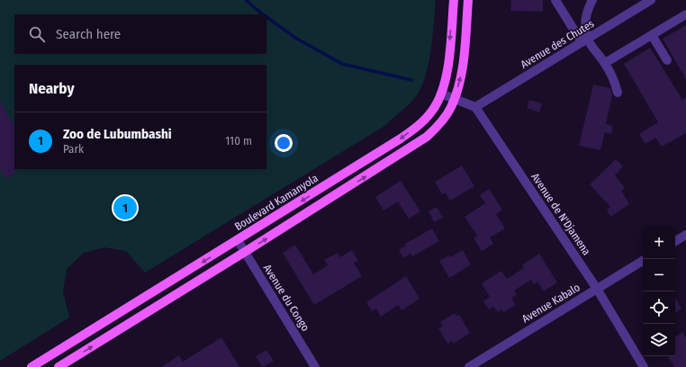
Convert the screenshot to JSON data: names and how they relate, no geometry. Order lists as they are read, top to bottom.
{
  "streets": {
    "main road": ["Boulevard Kamanyola"],
    "street": [
      "Avenue des Chutes",
      "Avenue de N'Djamena",
      "Avenue du Congo",
      "Avenue Kabalo"
    ]
  },
  "crossings": [
    ["Avenue des Chutes", "Avenue de N'Djamena"],
    ["Boulevard Kamanyola", "Avenue du Congo"],
    ["Avenue de N'Djamena", "Avenue Kabalo"]
  ],
  "page": {
    "search": "Search here",
    "heading": "Nearby",
    "list": [
      {
        "mark": "1",
        "name": "Zoo de Lubumbashi",
        "note": "Park",
        "value": "110 m"
      }
    ],
    "pins": "1",
    "map_buttons": ["+", "−"]
  }
}
